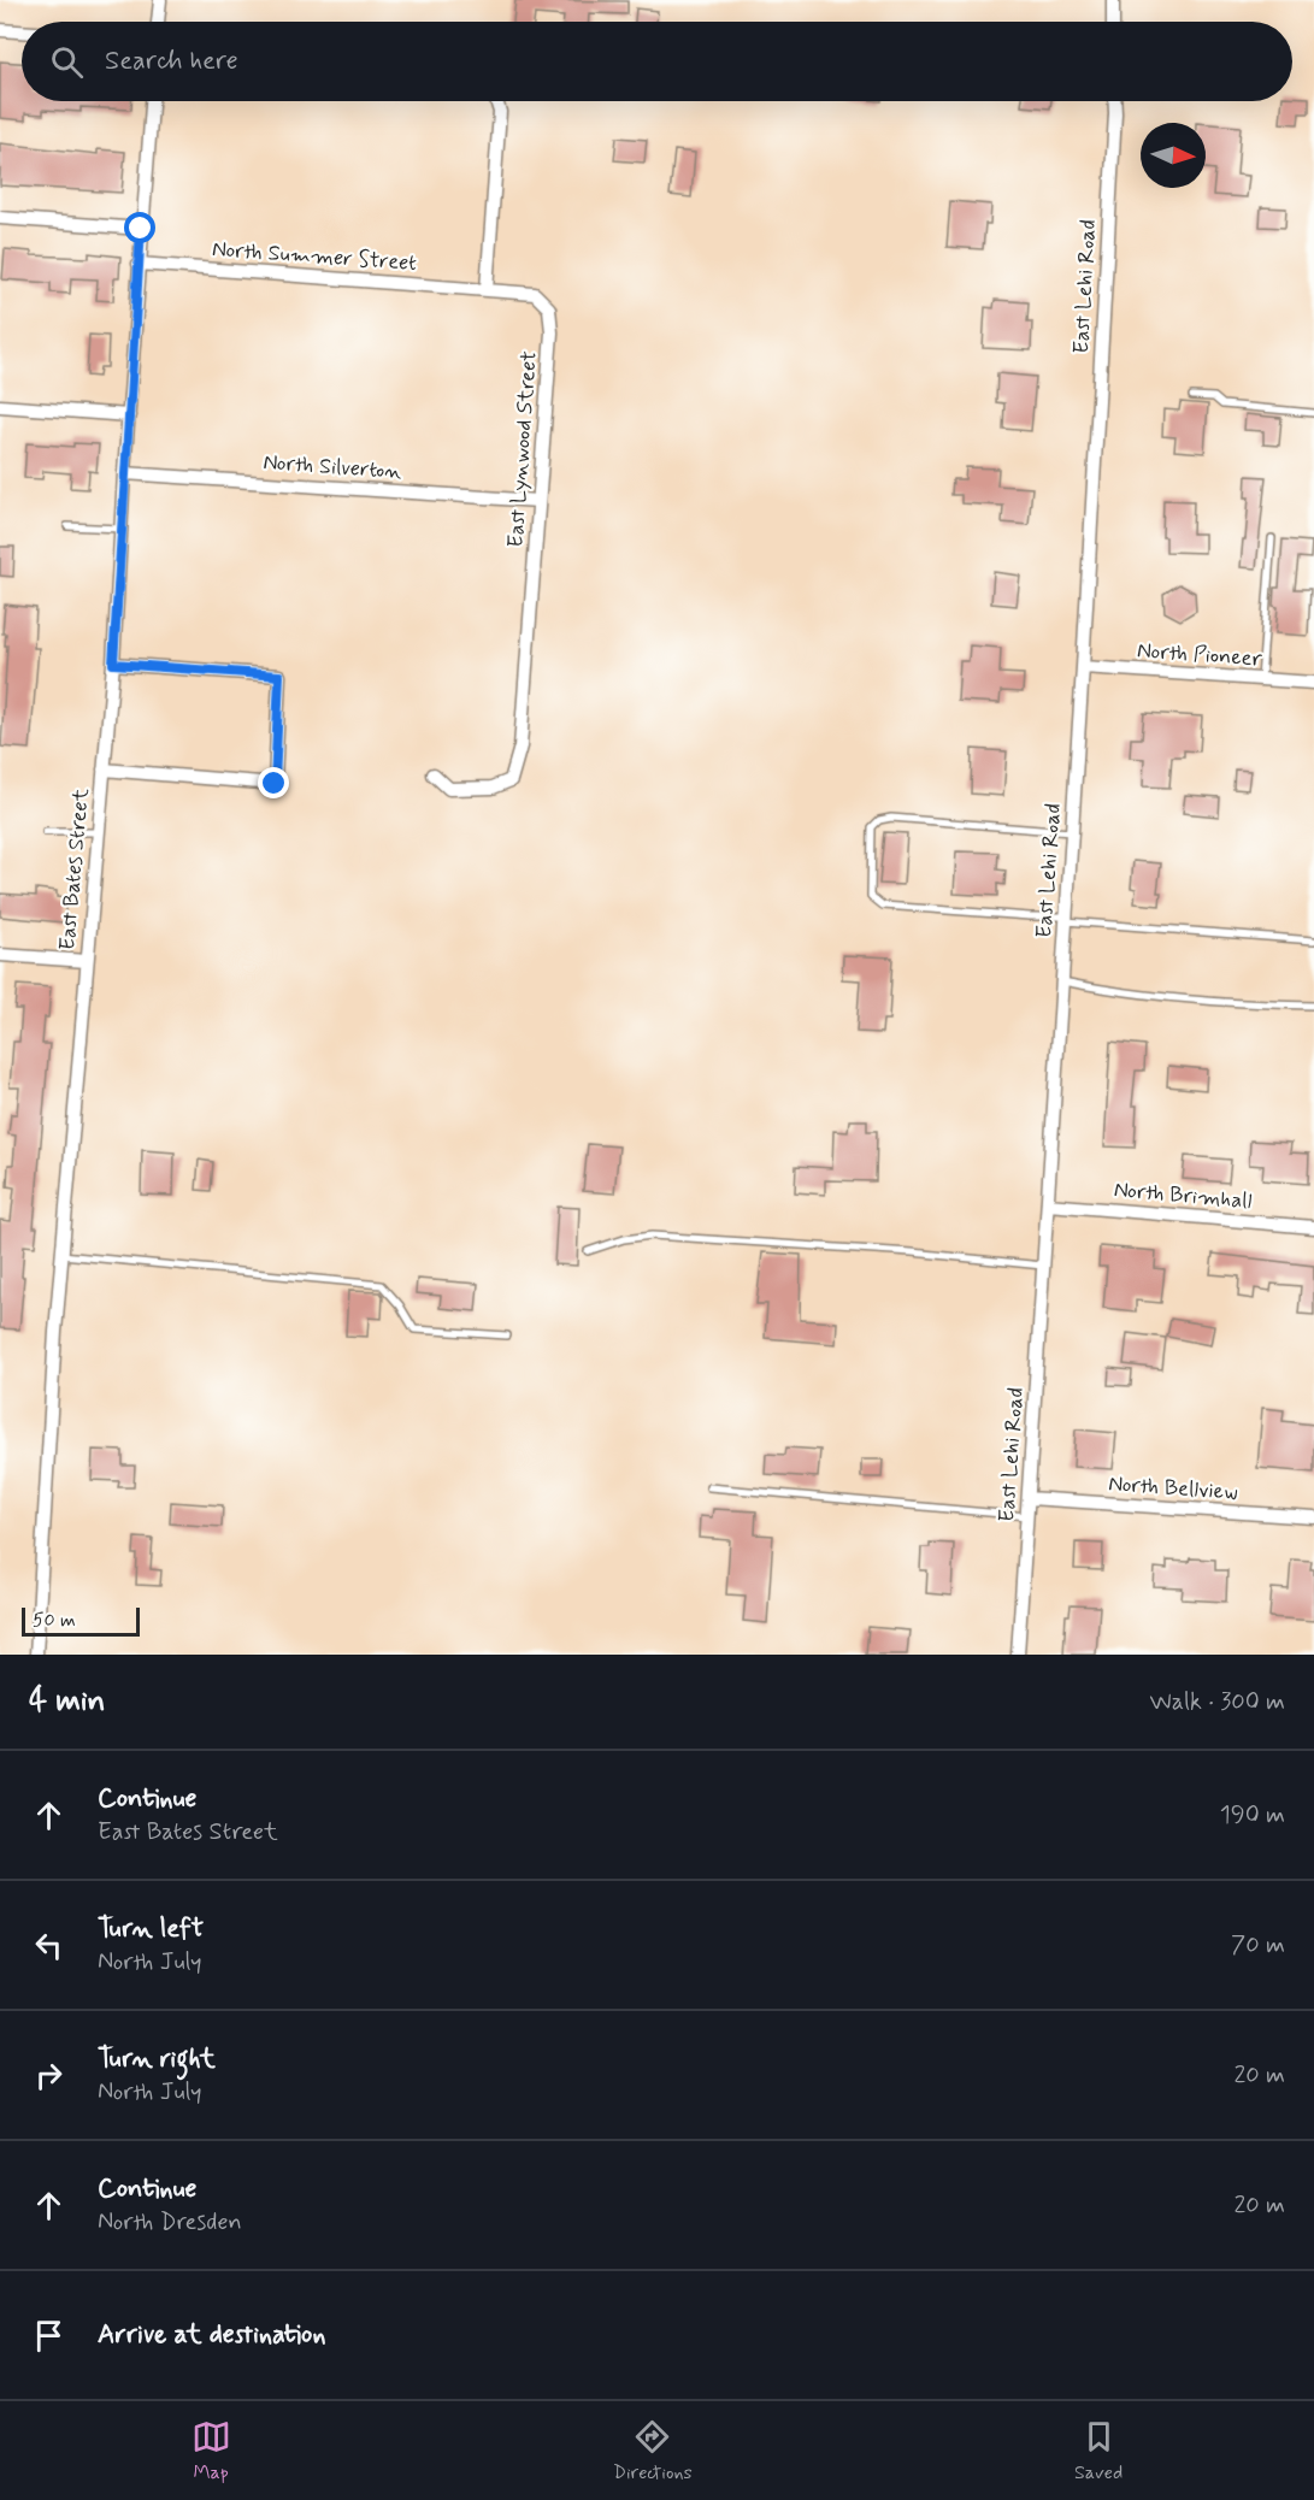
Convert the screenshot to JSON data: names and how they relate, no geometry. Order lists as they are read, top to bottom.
{
  "streets": {
    "street": [
      "North Summer Street",
      "East Lehi Road",
      "East Lynwood Street",
      "North Silverton",
      "North Pioneer",
      "East Bates Street",
      "North Brimhall",
      "North Bellview"
    ]
  },
  "crossings": [
    ["North Summer Street", "East Lynwood Street"],
    ["North Summer Street", "East Bates Street"],
    ["East Lehi Road", "North Pioneer"],
    ["East Lehi Road", "North Brimhall"],
    ["East Lehi Road", "North Bellview"],
    ["East Lynwood Street", "North Silverton"],
    ["North Silverton", "East Bates Street"]
  ],
  "scale_bar": "50 m",
  "north": "right",
  "page": {
    "search": "Search here",
    "scale": "50 m",
    "heading": ["4 min", "Walk · 300 m"],
    "list": [
      ["Continue", "East Bates Street", "190 m"],
      ["Turn left", "North July", "70 m"],
      ["Turn right", "North July", "20 m"],
      ["Continue", "North Dresden", "20 m"],
      "Arrive at destination"
    ],
    "nav": ["Map", "Directions", "Saved"]
  }
}
